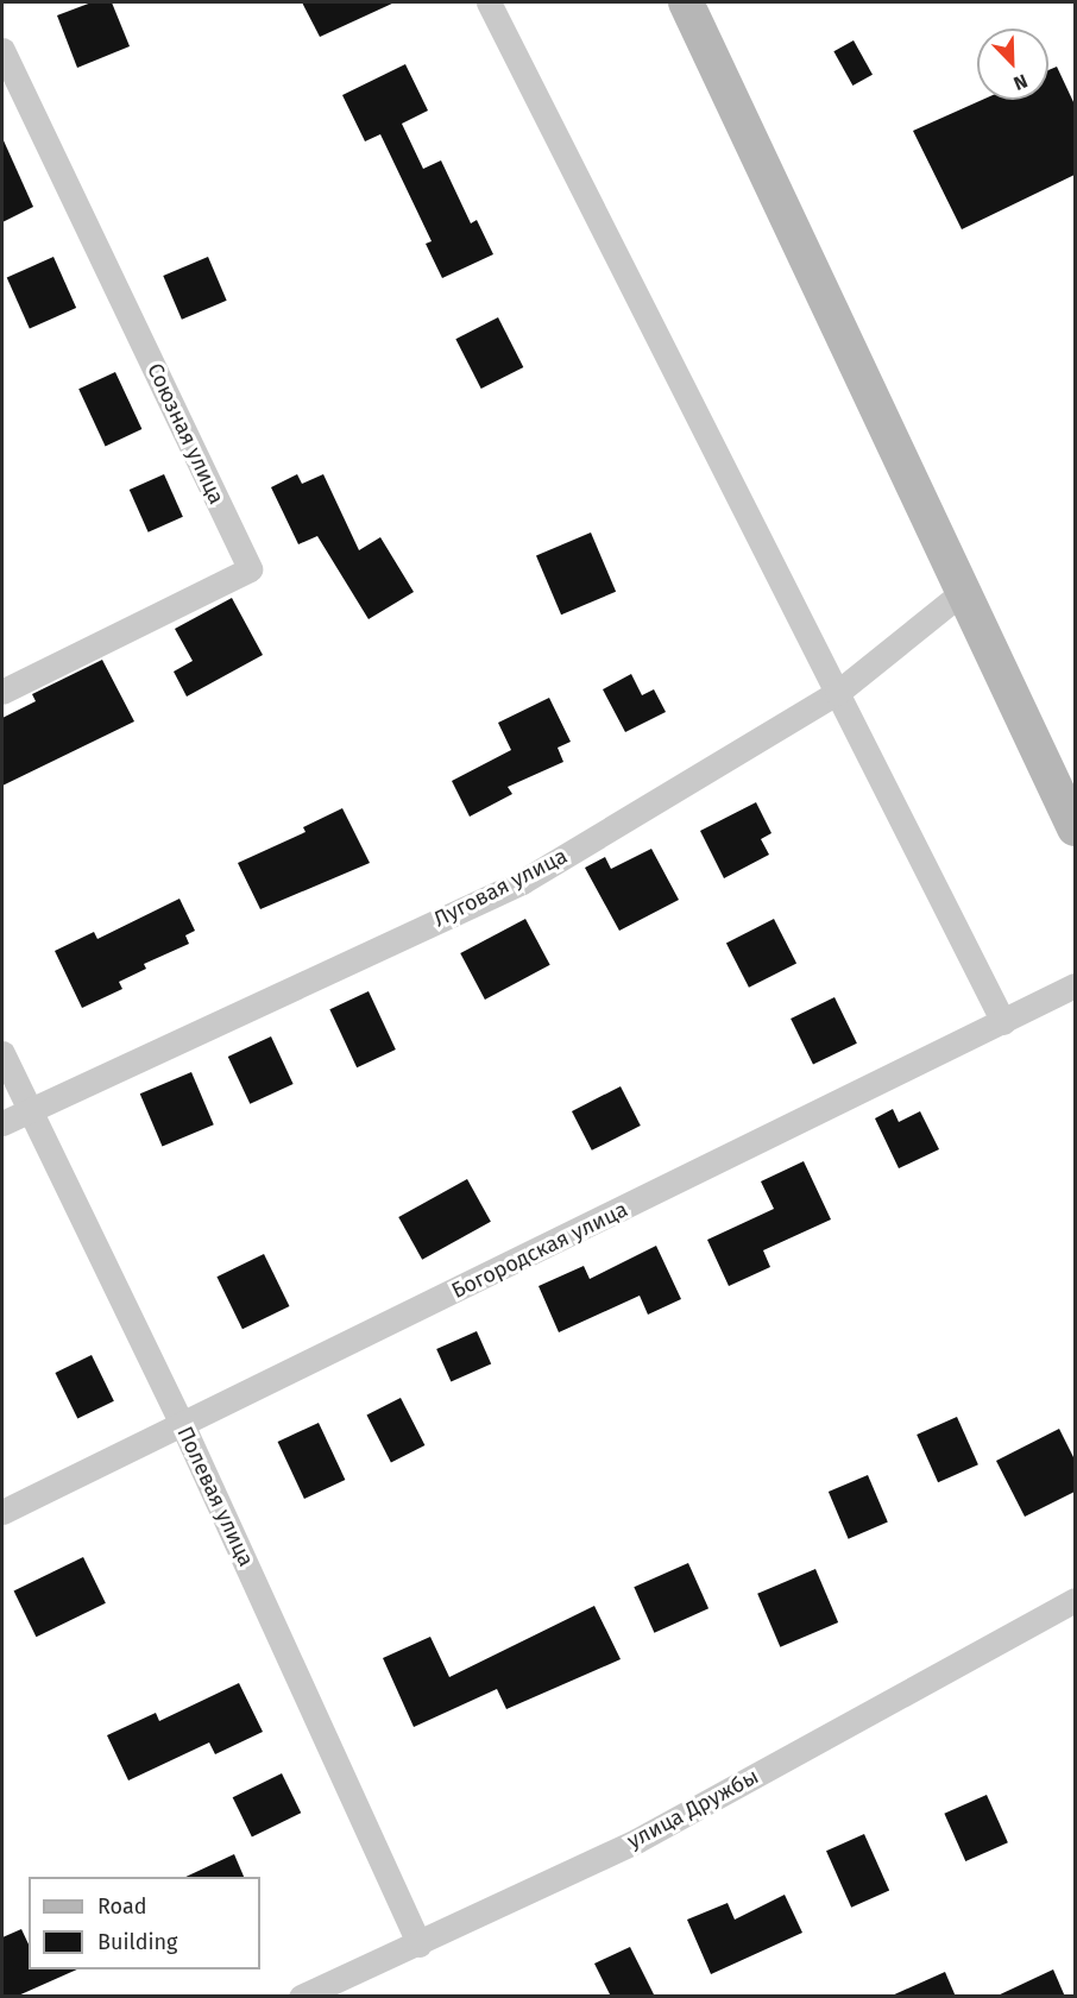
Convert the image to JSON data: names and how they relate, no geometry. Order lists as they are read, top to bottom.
{
  "streets": {
    "street": [
      "Союзная улица",
      "Луговая улица",
      "Богородская улица",
      "Полевая улица",
      "улица Дружбы"
    ]
  },
  "crossings": [
    ["Луговая улица", "Полевая улица"],
    ["Богородская улица", "Полевая улица"],
    ["Полевая улица", "улица Дружбы"]
  ],
  "legend": ["Road", "Building"],
  "north": "bottom right"
}
